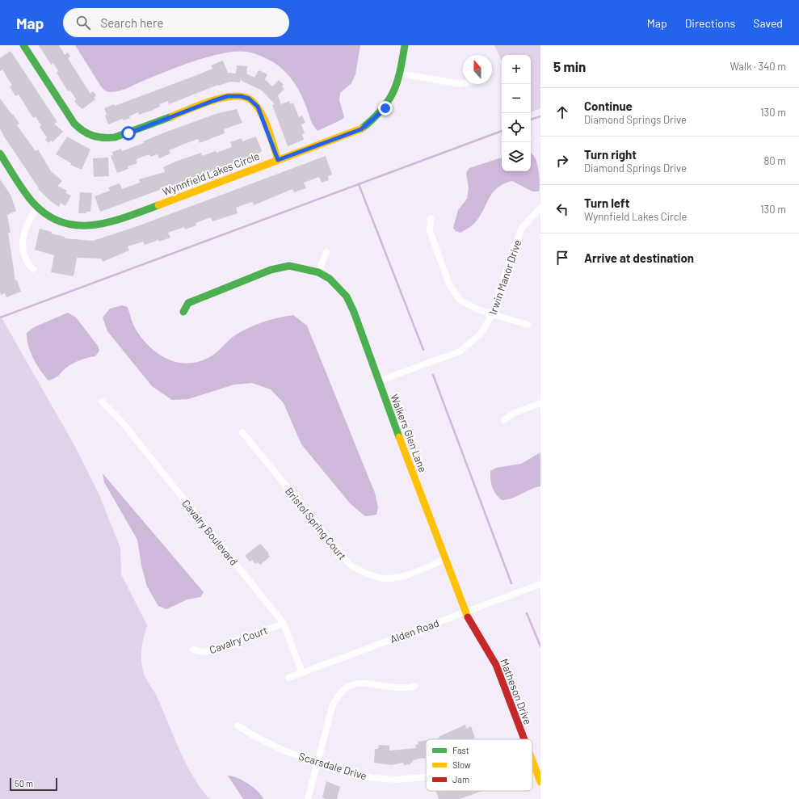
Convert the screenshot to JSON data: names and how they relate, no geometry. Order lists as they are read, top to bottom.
{
  "streets": {
    "street": [
      "Wynnfield Lakes Circle",
      "Irwin Manor Drive",
      "Walkers Glen Lane",
      "Bristol Spring Court",
      "Cavalry Boulevard",
      "Alden Road",
      "Cavalry Court",
      "Matheson Drive",
      "Scarsdale Drive"
    ]
  },
  "crossings": [
    ["Irwin Manor Drive", "Walkers Glen Lane"],
    ["Walkers Glen Lane", "Bristol Spring Court"],
    ["Walkers Glen Lane", "Alden Road"],
    ["Walkers Glen Lane", "Matheson Drive"],
    ["Cavalry Boulevard", "Alden Road"],
    ["Cavalry Boulevard", "Cavalry Court"],
    ["Alden Road", "Matheson Drive"]
  ],
  "legend": ["Fast", "Slow", "Jam"],
  "scale_bar": "50 m",
  "north": "top",
  "page": {
    "header": "Map",
    "search": "Search here",
    "nav": ["Map", "Directions", "Saved"],
    "heading": ["5 min", "Walk · 340 m"],
    "map_buttons": ["+", "−"],
    "list": [
      ["Continue", "Diamond Springs Drive", "130 m"],
      ["Turn right", "Diamond Springs Drive", "80 m"],
      ["Turn left", "Wynnfield Lakes Circle", "130 m"],
      "Arrive at destination"
    ],
    "scale": "50 m"
  }
}
